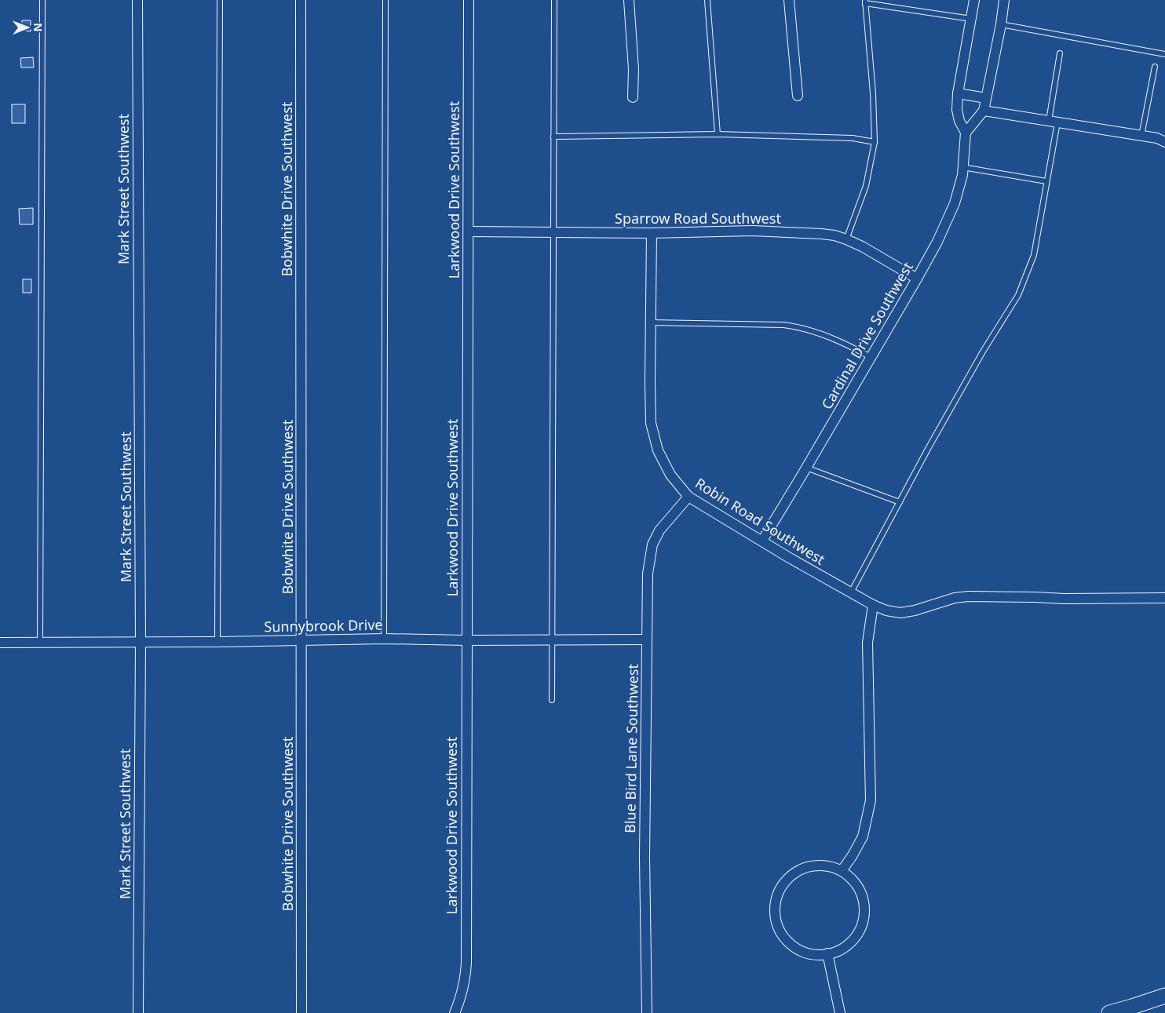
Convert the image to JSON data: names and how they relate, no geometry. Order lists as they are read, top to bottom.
{
  "streets": {
    "street": [
      "Mark Street Southwest",
      "Bobwhite Drive Southwest",
      "Larkwood Drive Southwest",
      "Sparrow Road Southwest",
      "Cardinal Drive Southwest",
      "Robin Road Southwest",
      "Sunnybrook Drive",
      "Blue Bird Lane Southwest"
    ]
  },
  "crossings": [
    ["Mark Street Southwest", "Sunnybrook Drive"],
    ["Bobwhite Drive Southwest", "Sunnybrook Drive"],
    ["Larkwood Drive Southwest", "Sparrow Road Southwest"],
    ["Larkwood Drive Southwest", "Sunnybrook Drive"],
    ["Sparrow Road Southwest", "Cardinal Drive Southwest"],
    ["Sparrow Road Southwest", "Robin Road Southwest"],
    ["Cardinal Drive Southwest", "Robin Road Southwest"],
    ["Robin Road Southwest", "Blue Bird Lane Southwest"],
    ["Sunnybrook Drive", "Blue Bird Lane Southwest"]
  ],
  "north": "right"
}
